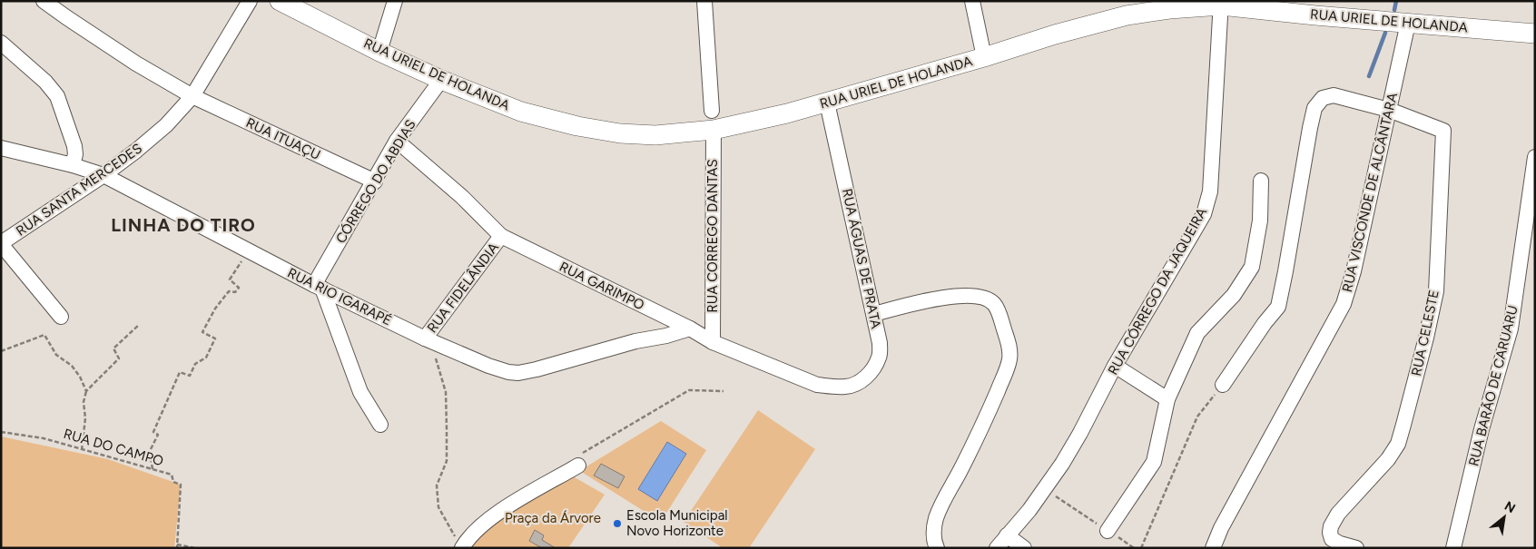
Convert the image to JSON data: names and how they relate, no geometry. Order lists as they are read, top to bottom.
{
  "streets": {
    "main road": ["RUA URIEL DE HOLANDA"],
    "street": [
      "RUA ITUAÇU",
      "CÓRREGO DO ABDIAS",
      "RUA SANTA MERCEDES",
      "RUA VISCONDE DE ALCÂNTARA",
      "RUA CORREGO DANTAS",
      "RUA ÁGUAS DE PRATA",
      "RUA GARIMPO",
      "RUA FIDELÂNDIA",
      "RUA CÓRREGO DA JAQUEIRA",
      "RUA RIO IGARAPÉ",
      "RUA CELESTE",
      "RUA BARÃO DE CARUARU"
    ],
    "path": ["RUA DO CAMPO"]
  },
  "crossings": [
    ["RUA URIEL DE HOLANDA", "CÓRREGO DO ABDIAS"],
    ["RUA URIEL DE HOLANDA", "RUA VISCONDE DE ALCÂNTARA"],
    ["RUA URIEL DE HOLANDA", "RUA CORREGO DANTAS"],
    ["RUA URIEL DE HOLANDA", "RUA ÁGUAS DE PRATA"],
    ["RUA URIEL DE HOLANDA", "RUA CÓRREGO DA JAQUEIRA"],
    ["RUA ITUAÇU", "CÓRREGO DO ABDIAS"],
    ["RUA ITUAÇU", "RUA SANTA MERCEDES"],
    ["CÓRREGO DO ABDIAS", "RUA GARIMPO"],
    ["CÓRREGO DO ABDIAS", "RUA RIO IGARAPÉ"],
    ["RUA SANTA MERCEDES", "RUA RIO IGARAPÉ"],
    ["RUA VISCONDE DE ALCÂNTARA", "RUA CELESTE"],
    ["RUA CORREGO DANTAS", "RUA GARIMPO"],
    ["RUA ÁGUAS DE PRATA", "RUA GARIMPO"],
    ["RUA GARIMPO", "RUA FIDELÂNDIA"],
    ["RUA GARIMPO", "RUA RIO IGARAPÉ"],
    ["RUA FIDELÂNDIA", "RUA RIO IGARAPÉ"]
  ],
  "districts": ["LINHA DO TIRO"],
  "parks": ["Praça da Árvore"],
  "places": ["Escola Municipal Novo Horizonte"],
  "north": "top right"
}
